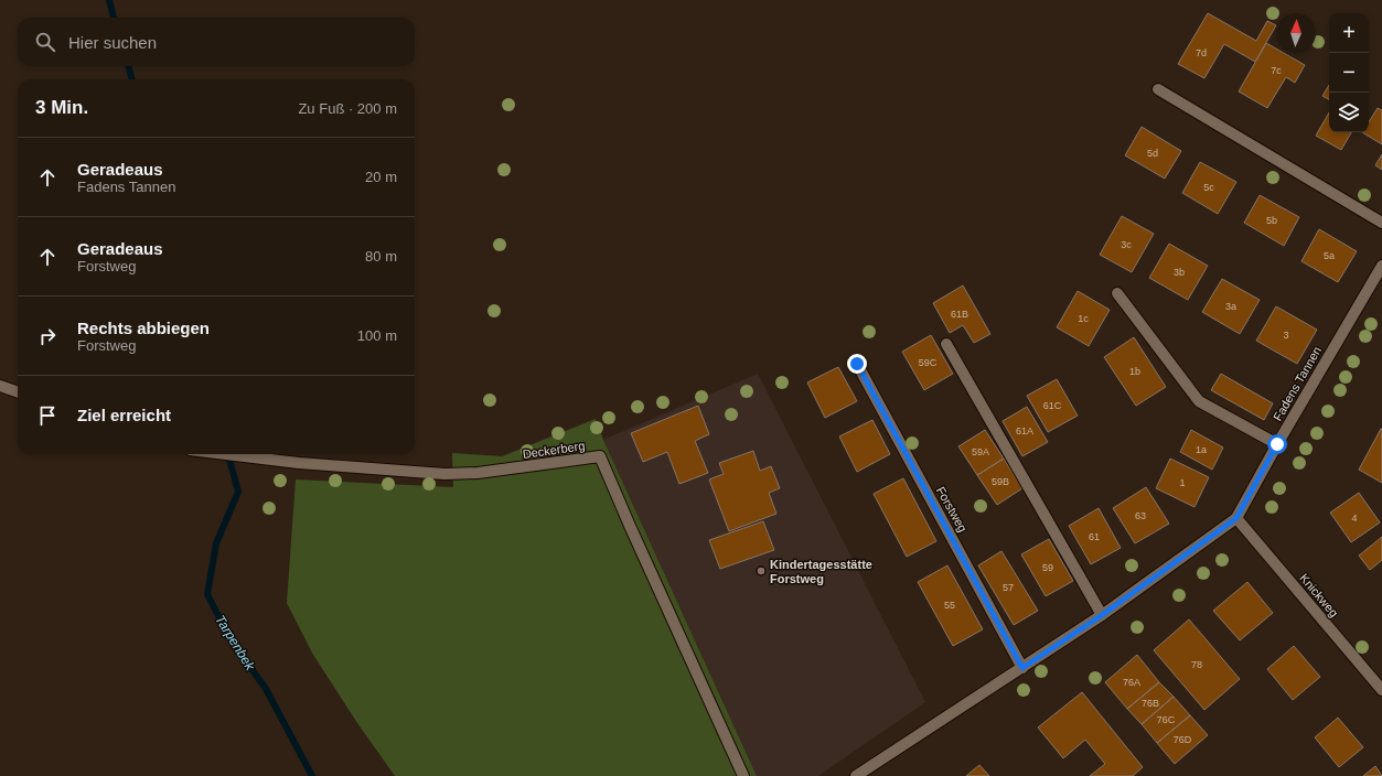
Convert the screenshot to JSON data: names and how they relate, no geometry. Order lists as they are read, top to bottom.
{
  "streets": {
    "street": [
      "Fadens Tannen",
      "Deckerberg",
      "Forstweg",
      "Knickweg"
    ]
  },
  "crossings": [
    ["Fadens Tannen", "Knickweg"]
  ],
  "water": ["Tarpenbek"],
  "places": ["Kindertagesstätte Forstweg"],
  "house_numbers": [
    "7d",
    "7c",
    "5d",
    "5c",
    "5b",
    "3c",
    "5a",
    "3b",
    "3a",
    "61B",
    "1c",
    "3",
    "59C",
    "1b",
    "61C",
    "61A",
    "1a",
    "59A",
    "59B",
    "1",
    "63",
    "4",
    "61",
    "59",
    "57",
    "55",
    "78",
    "76A",
    "76B",
    "76C",
    "76D"
  ],
  "north": "top",
  "page": {
    "map_buttons": ["+", "−"],
    "search": "Hier suchen",
    "heading": ["3 Min.", "Zu Fuß · 200 m"],
    "list": [
      ["Geradeaus", "Fadens Tannen", "20 m"],
      ["Geradeaus", "Forstweg", "80 m"],
      ["Rechts abbiegen", "Forstweg", "100 m"],
      "Ziel erreicht"
    ]
  }
}
